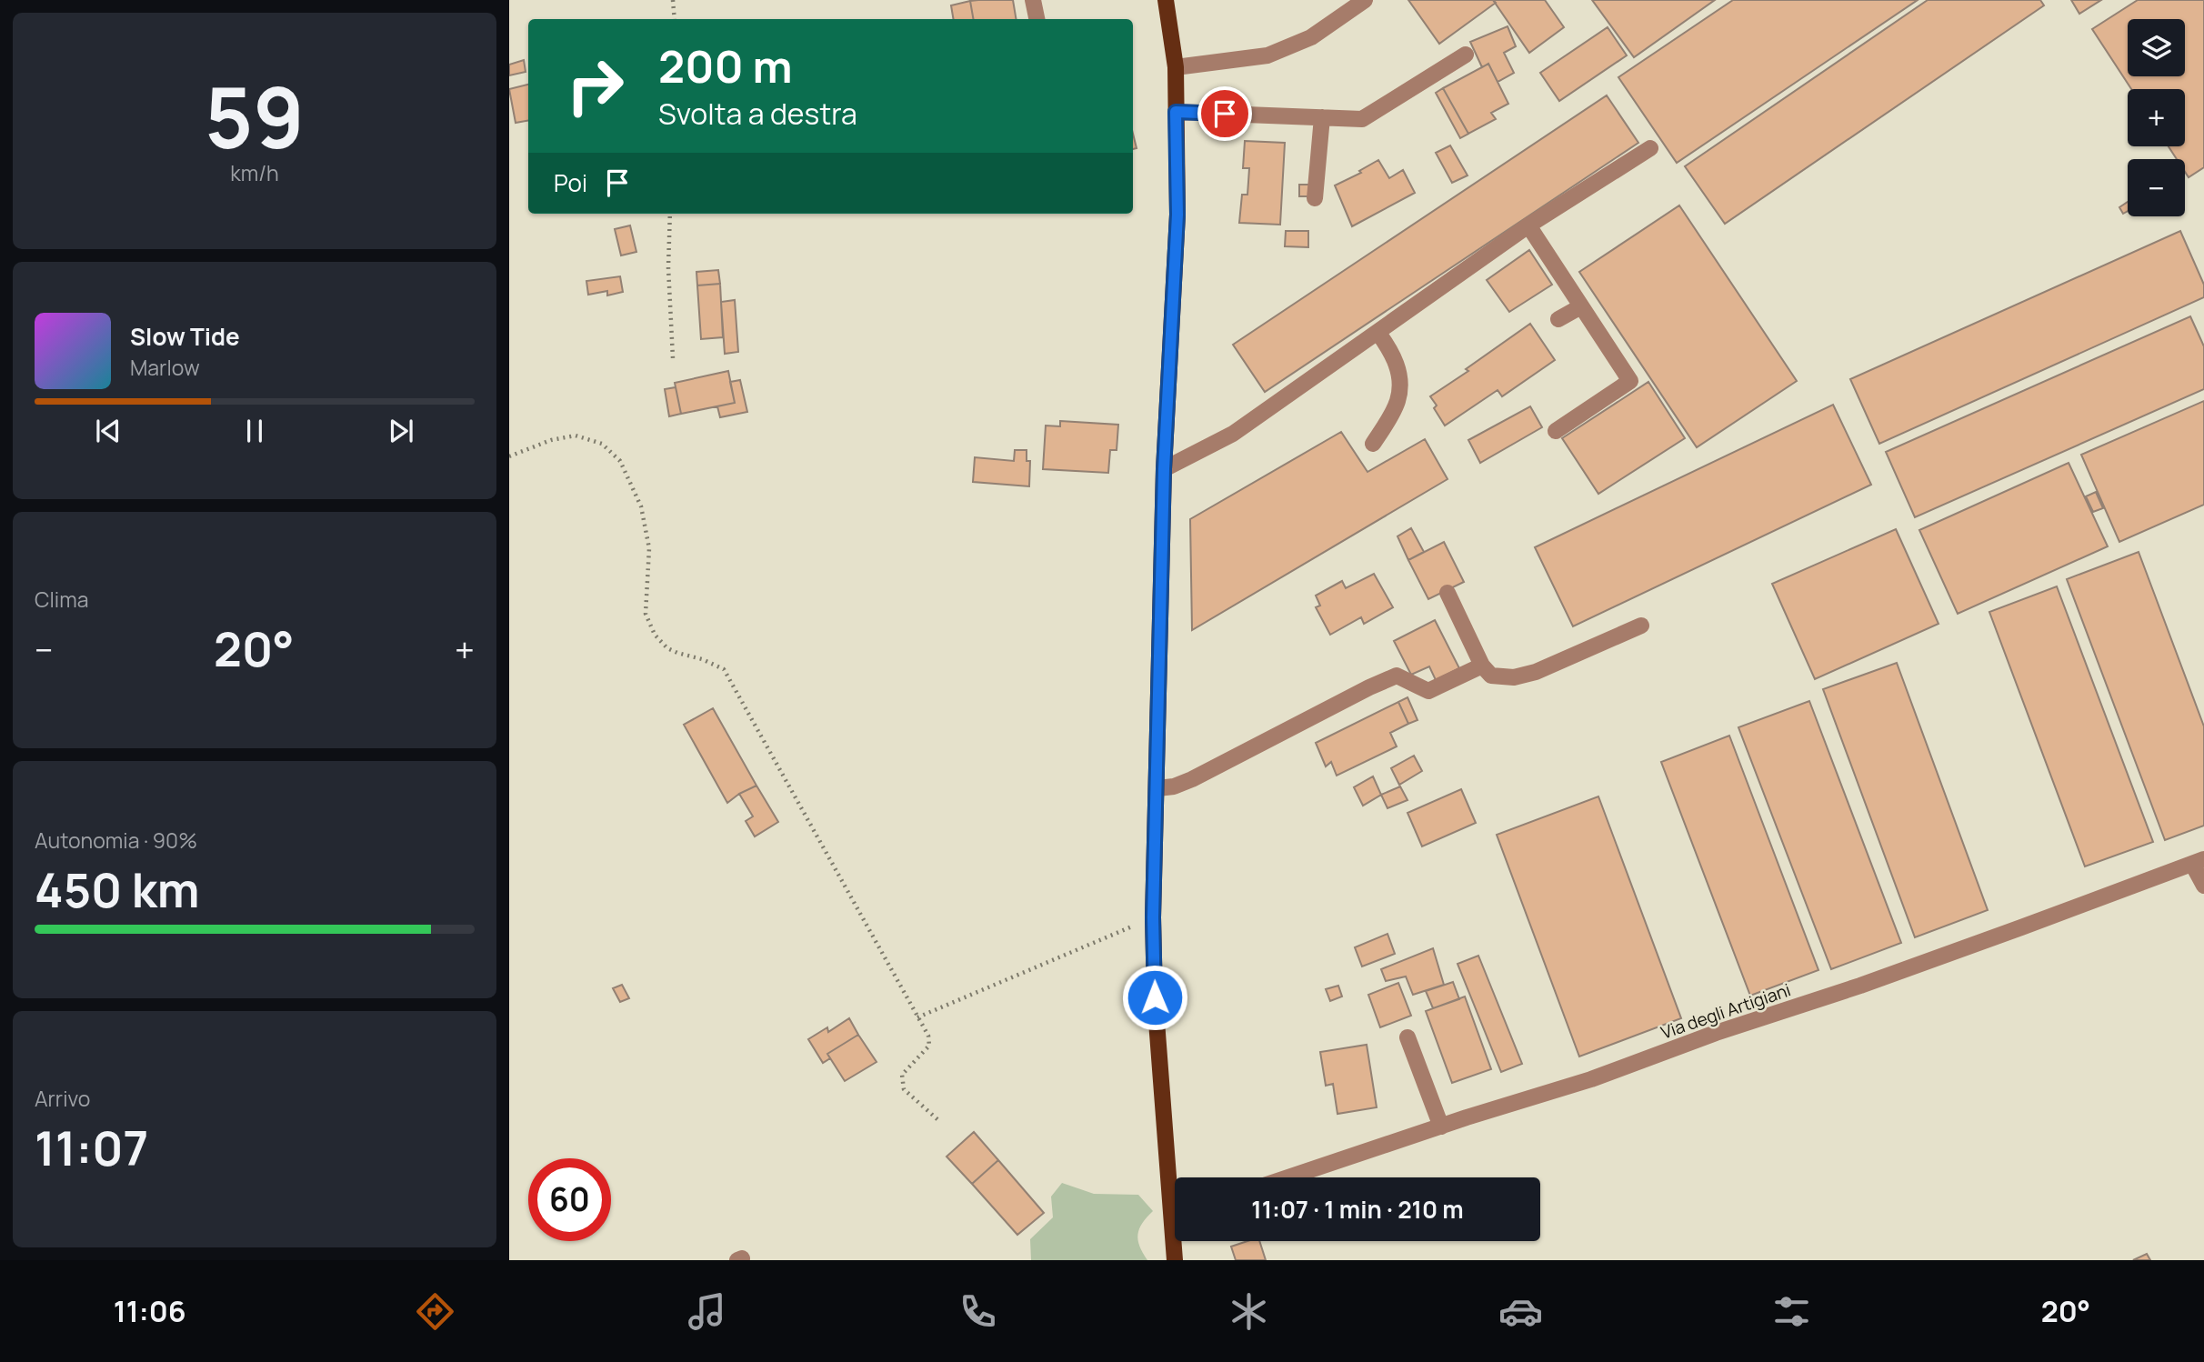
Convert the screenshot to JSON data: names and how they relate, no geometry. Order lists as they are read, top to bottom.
{
  "streets": {
    "lane": ["Via degli Artigiani"]
  },
  "page": {
    "tile": [
      ["59", "km/h"],
      "Clima",
      ["Autonomia · 90%", "450 km"],
      ["Arrivo", "11:07"]
    ],
    "map_buttons": ["+", "−"],
    "turn": ["200 m", "Svolta a destra"],
    "then": "Poi",
    "song": ["Slow Tide", "Marlow"],
    "heat": ["−", "20°", "+"],
    "limit": "60",
    "trip": "11:07 · 1 min · 210 m",
    "tabs": ["11:06", "20°"]
  }
}
